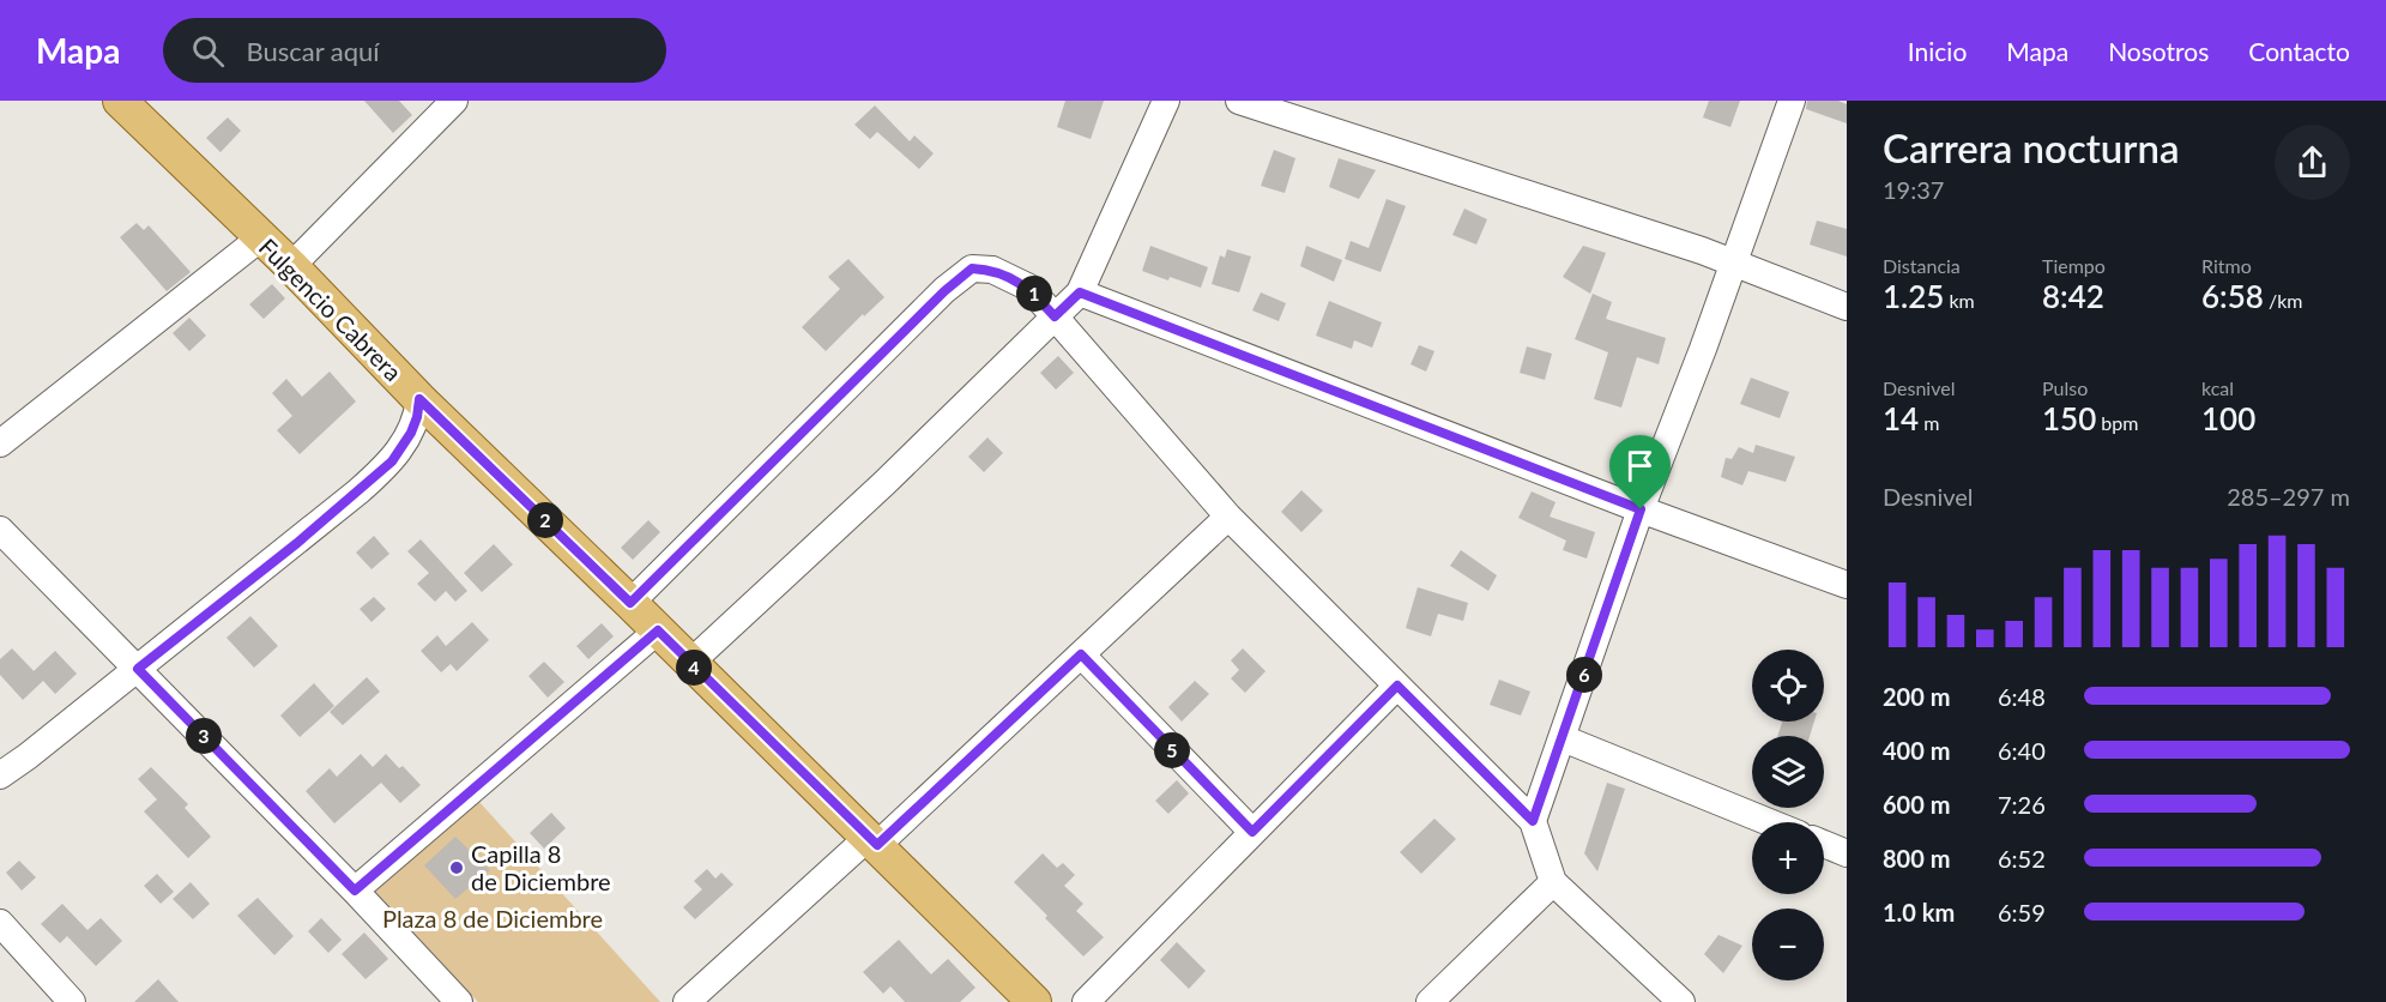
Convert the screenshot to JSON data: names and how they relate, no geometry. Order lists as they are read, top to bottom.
{
  "streets": {
    "main road": ["Fulgencio Cabrera"]
  },
  "parks": ["Plaza 8 de Diciembre"],
  "places": ["Capilla 8 de Diciembre"],
  "page": {
    "header": "Mapa",
    "search": "Buscar aquí",
    "nav": [
      "Inicio",
      "Mapa",
      "Nosotros",
      "Contacto"
    ],
    "heading": ["Carrera nocturna", "19:37"],
    "stats": [
      ["Distancia", "1.25 km"],
      ["Tiempo", "8:42"],
      ["Ritmo", "6:58 /km"],
      ["Desnivel", "14 m"],
      ["Pulso", "150 bpm"],
      ["kcal", "100"]
    ],
    "pins": [
      "1",
      "2",
      "4",
      "6",
      "3",
      "5"
    ],
    "chart": ["Desnivel", "285–297 m"],
    "map_buttons": ["+", "−"],
    "list": [
      {
        "name": "200 m",
        "note": "6:48"
      },
      {
        "name": "400 m",
        "note": "6:40"
      },
      {
        "name": "600 m",
        "note": "7:26"
      },
      {
        "name": "800 m",
        "note": "6:52"
      },
      {
        "name": "1.0 km",
        "note": "6:59"
      }
    ]
  }
}
